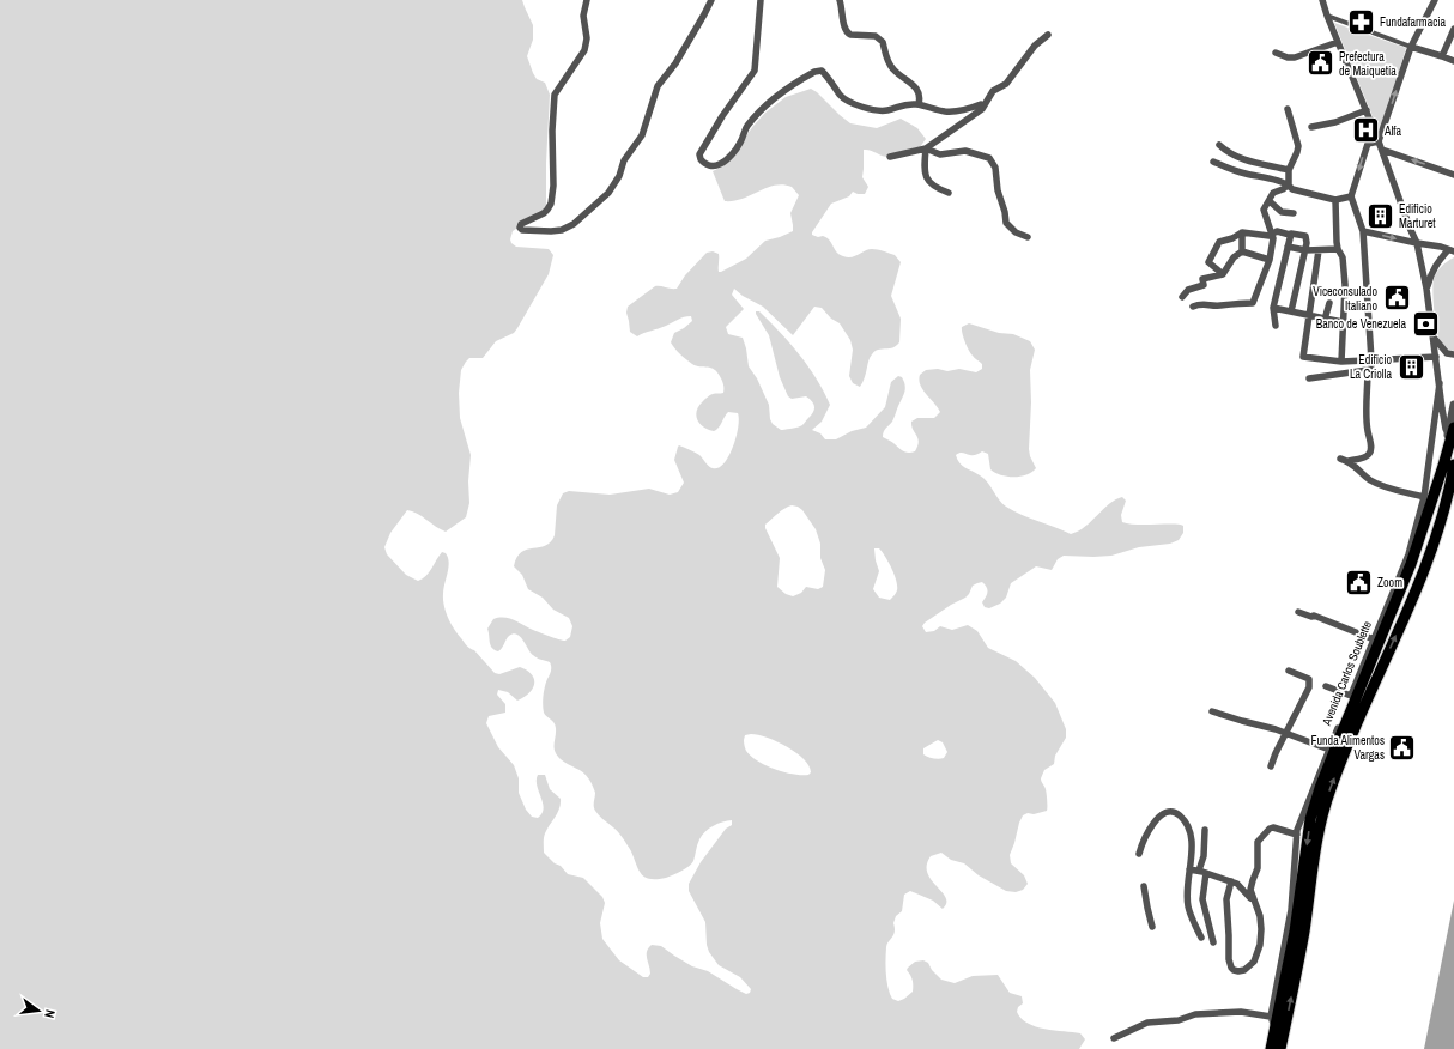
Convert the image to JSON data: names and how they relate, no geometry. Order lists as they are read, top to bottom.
{
  "streets": {
    "main road": ["Avenida Carlos Soublette"]
  },
  "places": {
    "pharmacy": ["Fundafarmacia"],
    "public building": [
      "Prefectura de Maiquetía",
      "Viceconsulado Italiano",
      "Zoom",
      "Funda Alimentos Vargas"
    ],
    "hospital": ["Alfa"],
    "building": ["Edificio Marturet", "Edificio La Criolla"],
    "bank": ["Banco de Venezuela"]
  },
  "north": "right"
}
